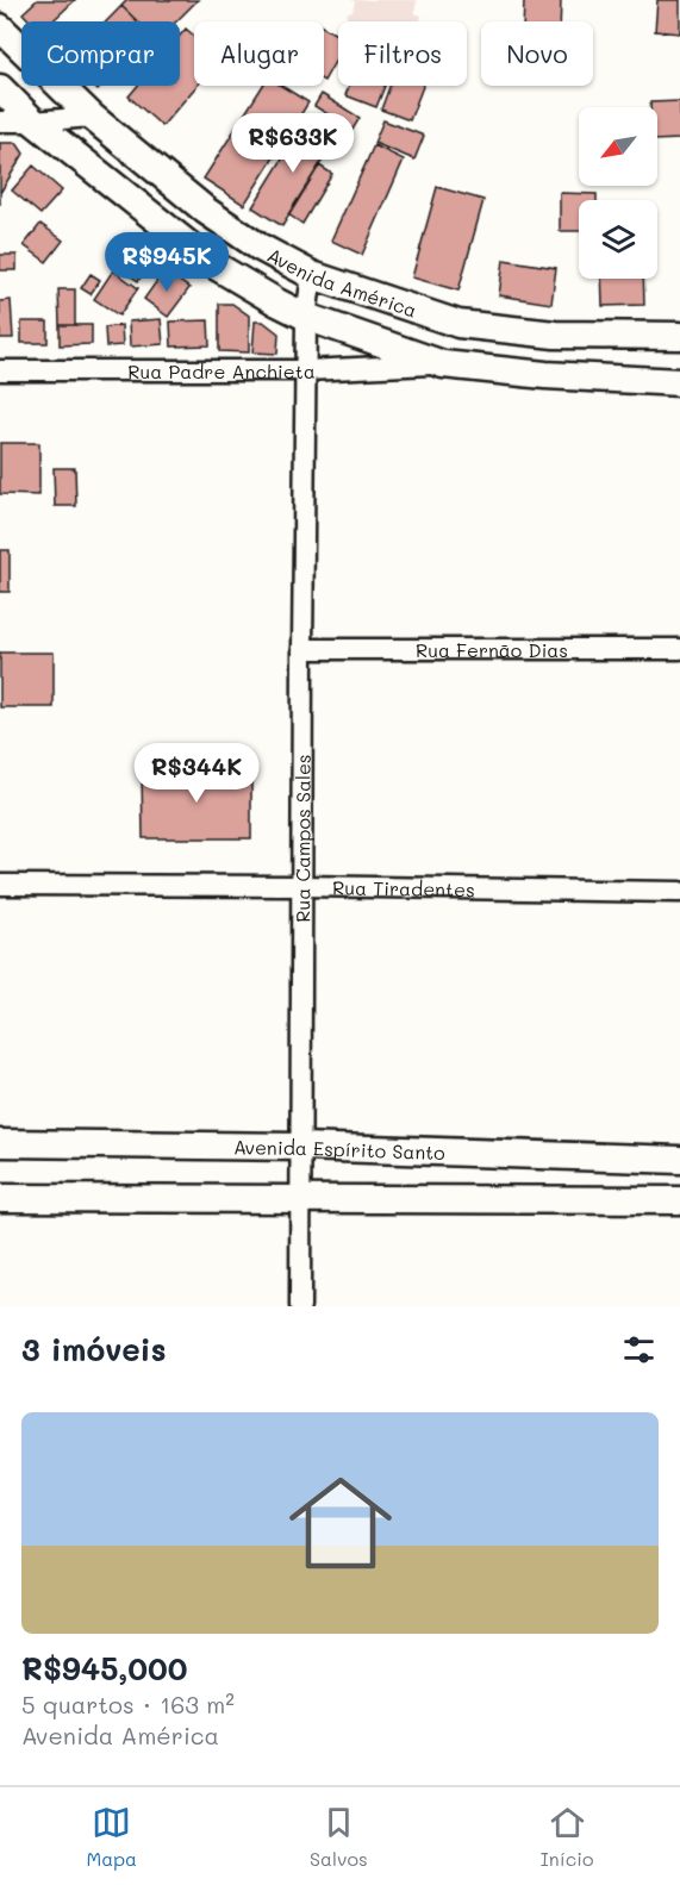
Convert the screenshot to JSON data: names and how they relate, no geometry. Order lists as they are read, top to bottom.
{
  "streets": {
    "main road": ["Avenida América", "Avenida Espírito Santo"],
    "street": [
      "Rua Padre Anchieta",
      "Rua Fernão Dias",
      "Rua Campos Sales",
      "Rua Tiradentes"
    ]
  },
  "crossings": [
    ["Avenida América", "Rua Padre Anchieta"],
    ["Avenida América", "Rua Campos Sales"],
    ["Rua Padre Anchieta", "Rua Campos Sales"],
    ["Rua Fernão Dias", "Rua Campos Sales"],
    ["Rua Campos Sales", "Rua Tiradentes"],
    ["Rua Campos Sales", "Avenida Espírito Santo"]
  ],
  "north": "bottom left",
  "page": {
    "chip": [
      "Comprar",
      "Alugar",
      "Filtros",
      "Novo"
    ],
    "price": ["R$633K", "R$945K", "R$344K"],
    "heading": "3 imóveis",
    "list": [
      {
        "name": "R$945,000",
        "note": "5 quartos · 163 m² · Avenida América"
      }
    ],
    "tabs": ["Mapa", "Salvos", "Início"]
  }
}
